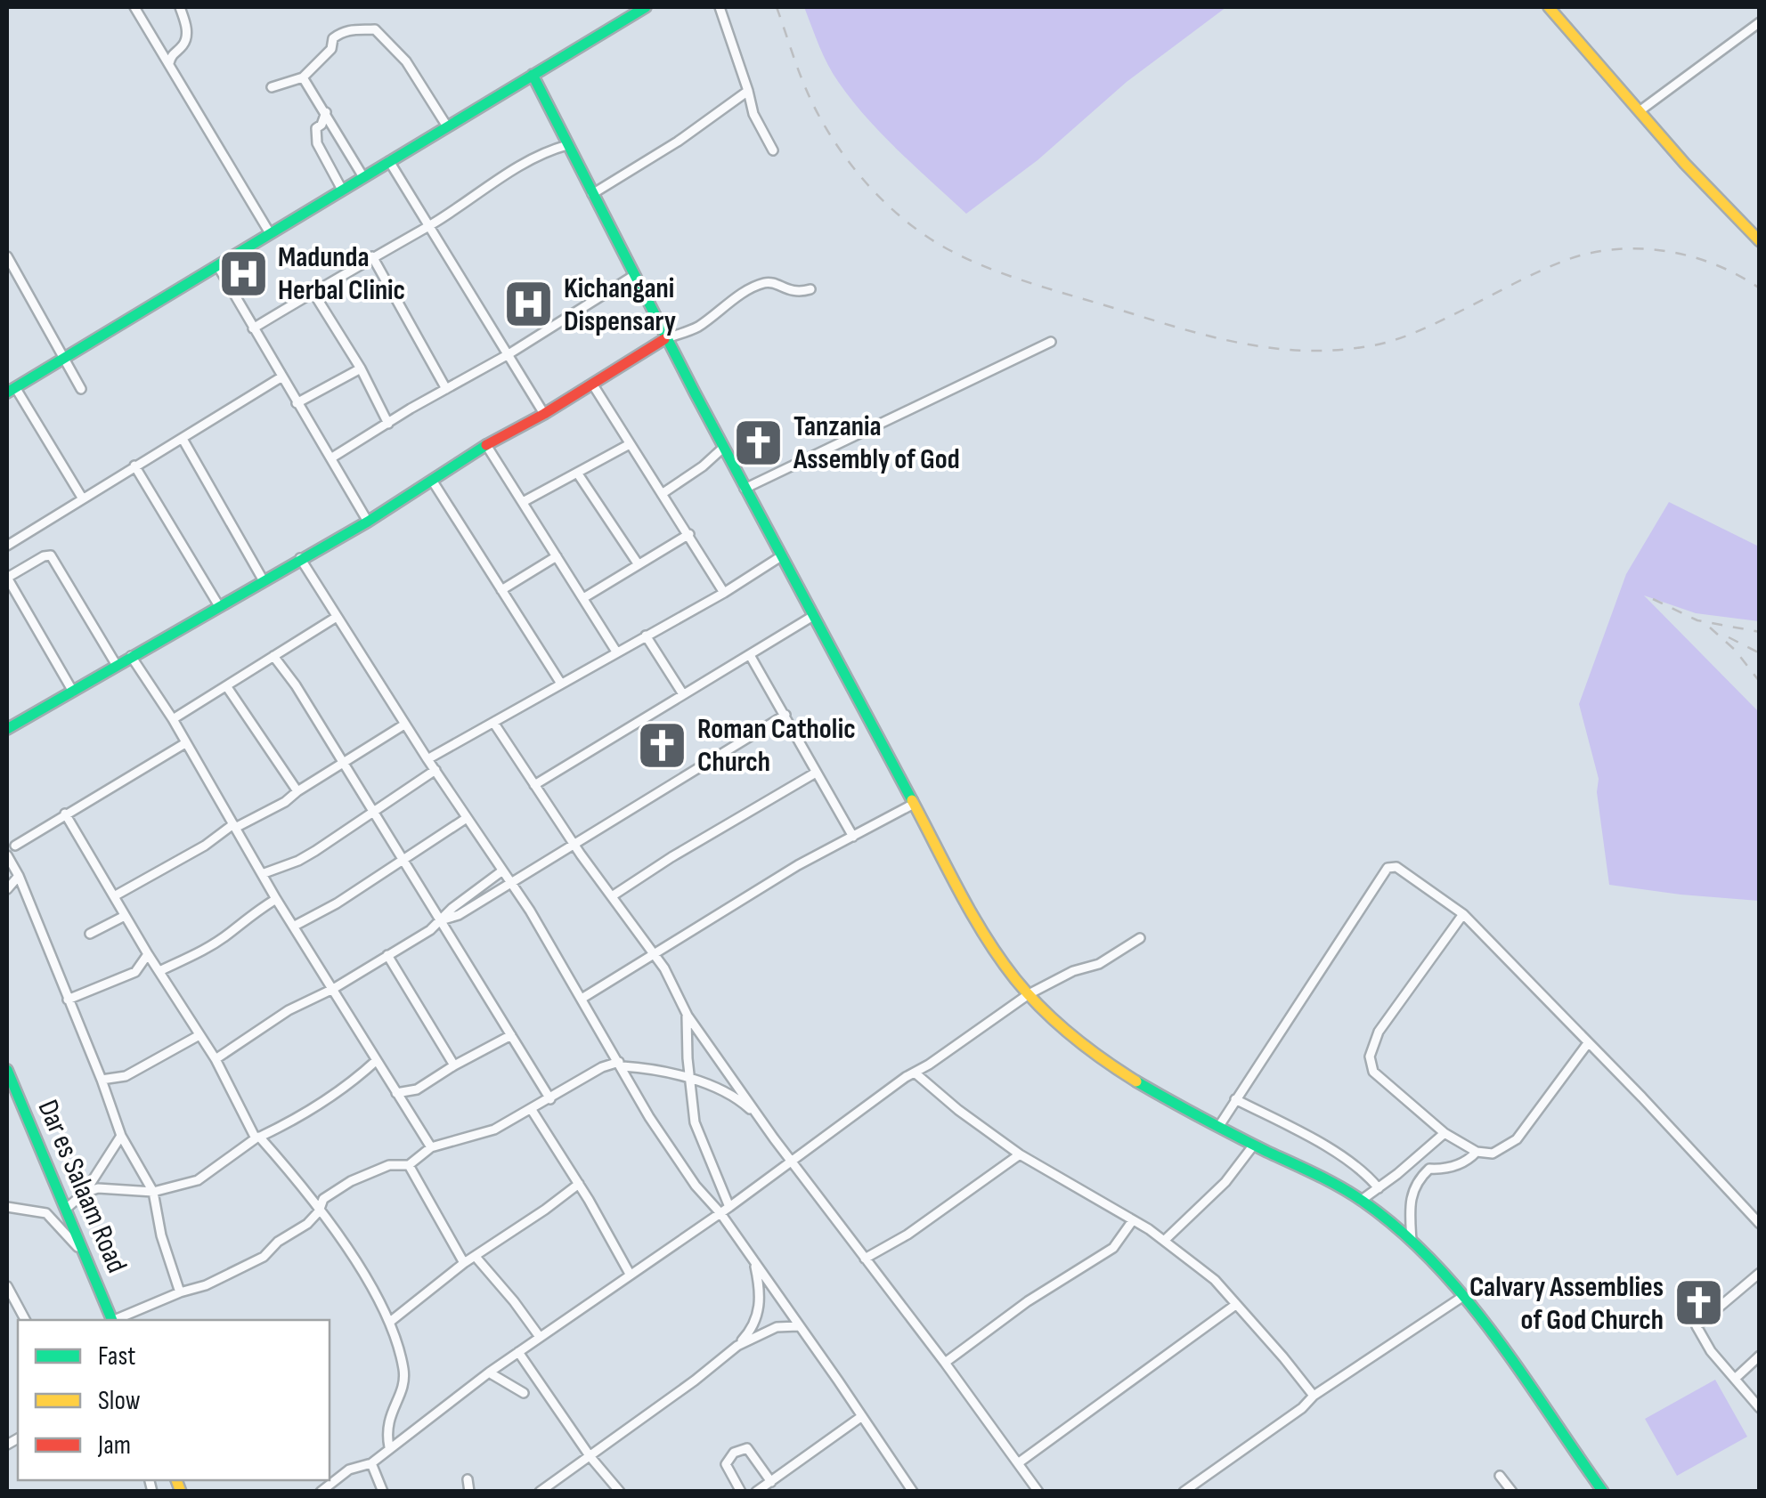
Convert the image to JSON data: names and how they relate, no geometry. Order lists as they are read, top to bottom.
{
  "streets": {
    "main road": ["Dar es Salaam Road"]
  },
  "places": {
    "hospital": ["Madunda Herbal Clinic", "Kichangani Dispensary"],
    "church": ["Tanzania Assembly of God", "Roman Catholic Church", "Calvary Assemblies of God Church"]
  },
  "legend": ["Fast", "Slow", "Jam"]
}
